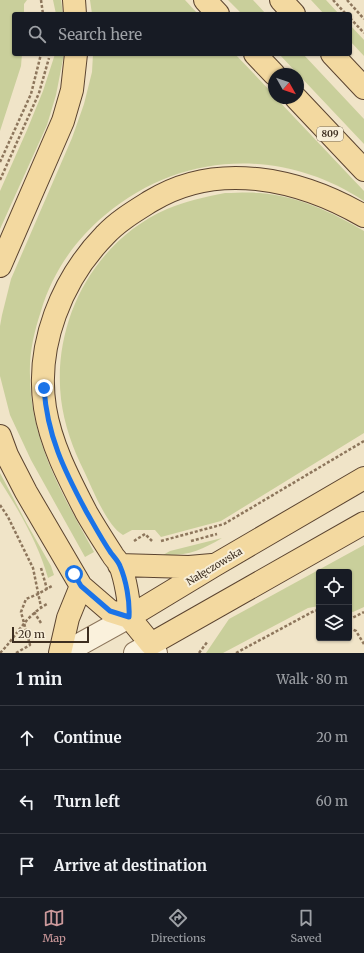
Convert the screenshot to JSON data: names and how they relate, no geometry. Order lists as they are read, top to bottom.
{
  "streets": {
    "main road": ["809", "Nałęczowska"]
  },
  "scale_bar": "20 m",
  "north": "bottom right",
  "page": {
    "search": "Search here",
    "scale": "20 m",
    "heading": ["1 min", "Walk · 80 m"],
    "list": [
      ["Continue", "20 m"],
      ["Turn left", "60 m"],
      "Arrive at destination"
    ],
    "nav": ["Map", "Directions", "Saved"]
  }
}
